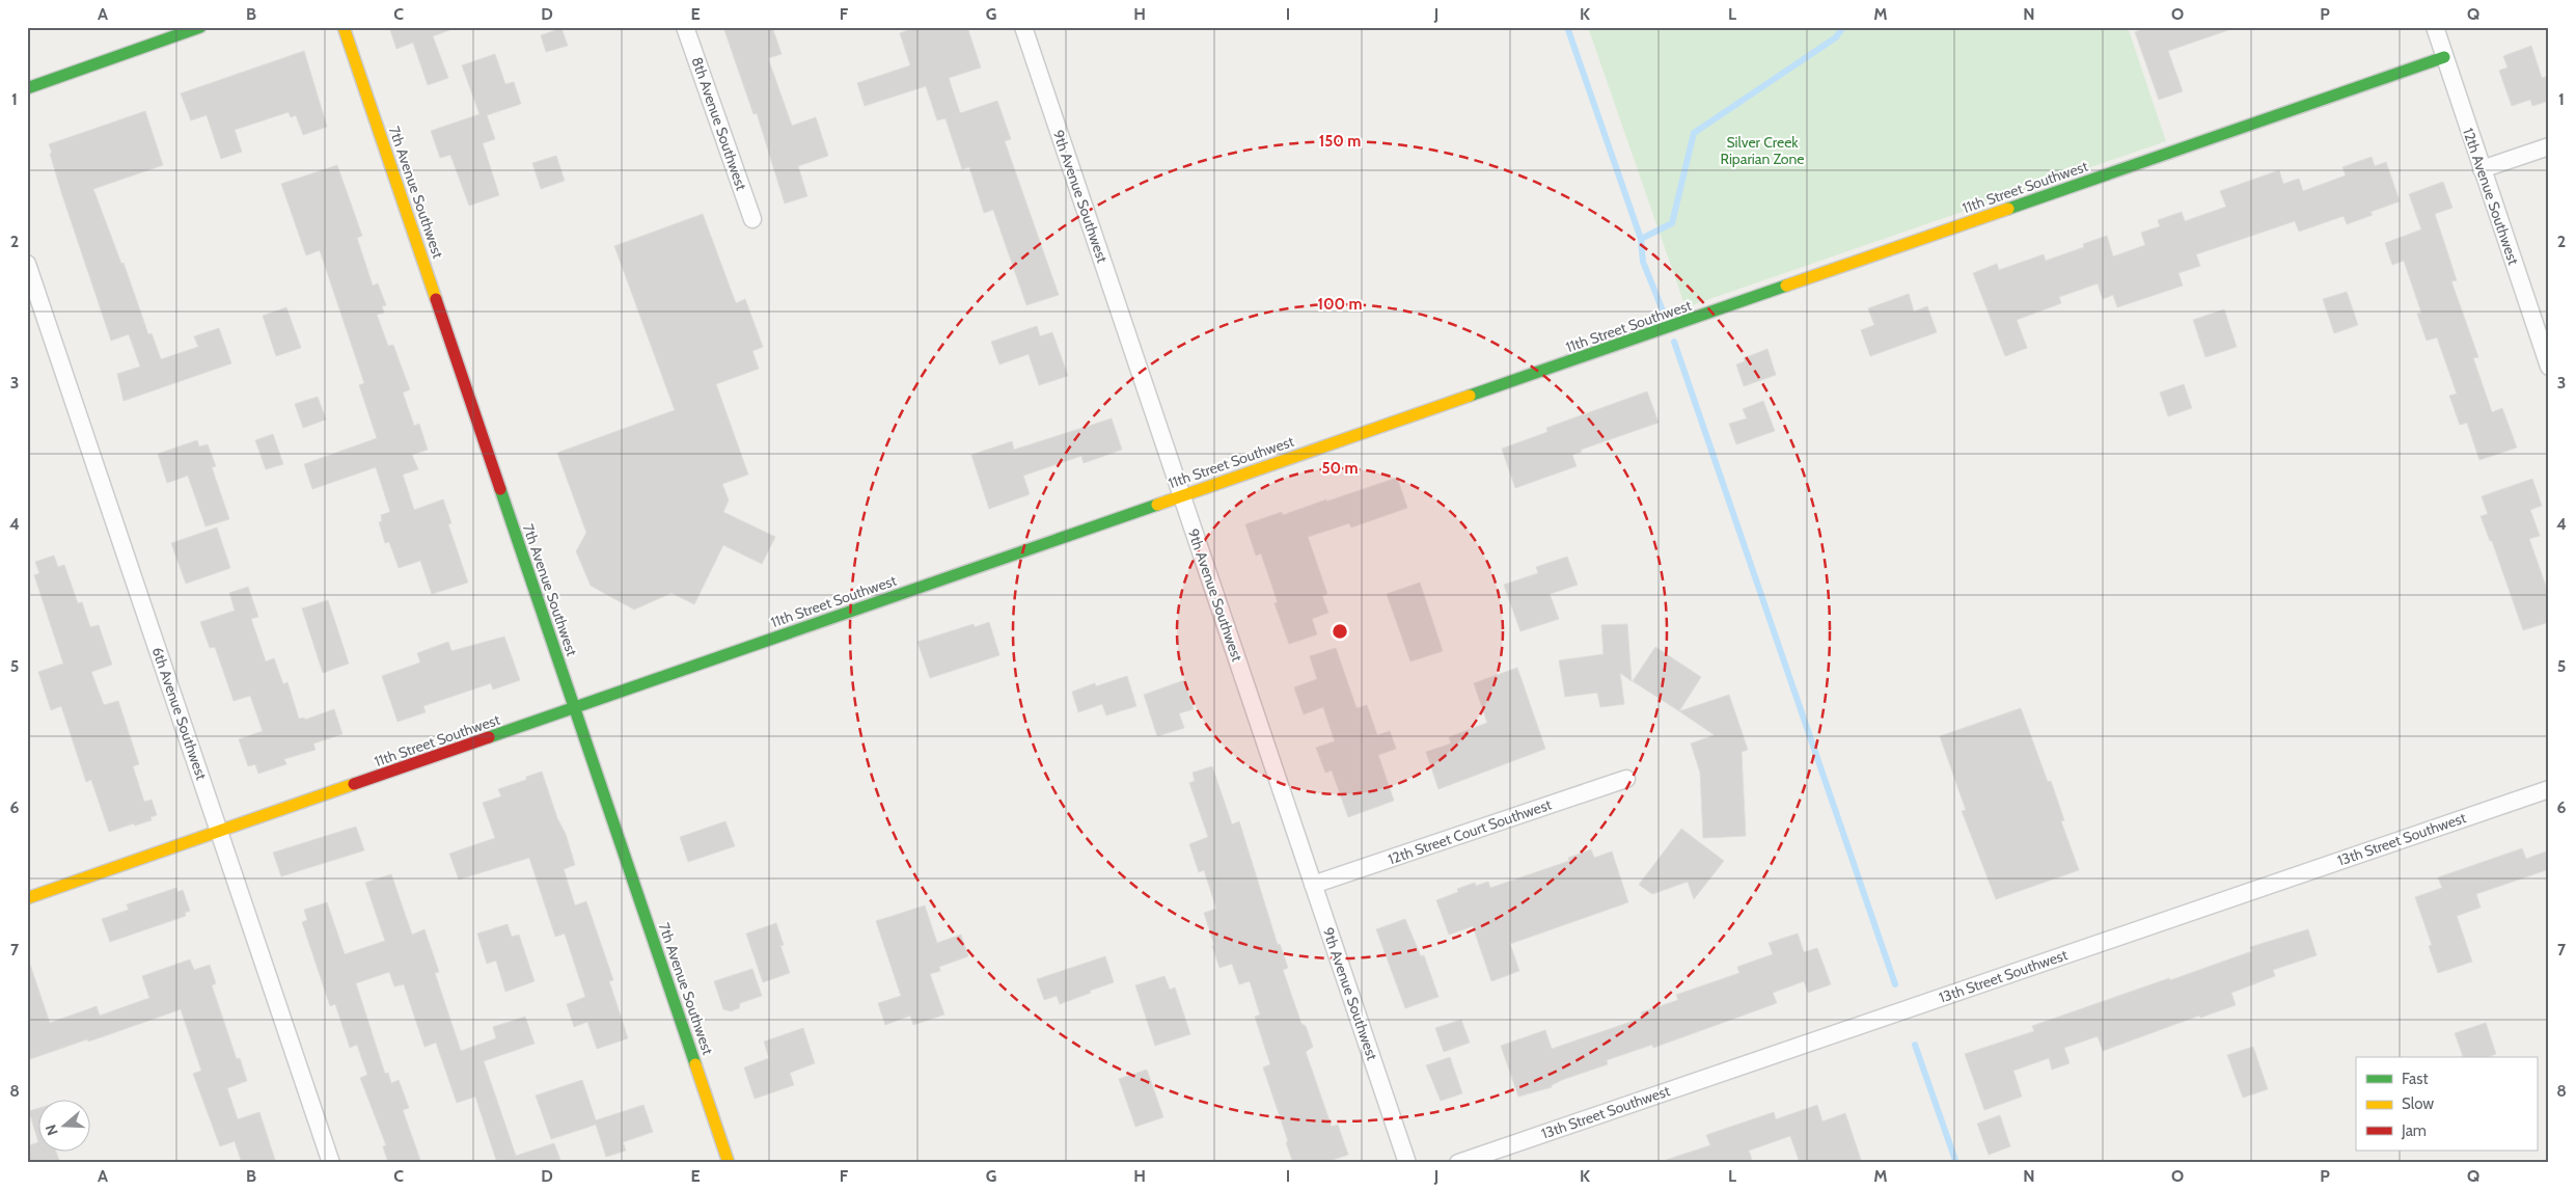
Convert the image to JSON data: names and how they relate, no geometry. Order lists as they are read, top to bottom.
{
  "streets": {
    "street": [
      "8th Avenue Southwest",
      "11th Street Southwest",
      "7th Avenue Southwest",
      "9th Avenue Southwest",
      "12th Avenue Southwest",
      "6th Avenue Southwest",
      "12th Street Court Southwest",
      "13th Street Southwest"
    ]
  },
  "crossings": [
    ["11th Street Southwest", "7th Avenue Southwest"],
    ["11th Street Southwest", "9th Avenue Southwest"],
    ["11th Street Southwest", "12th Avenue Southwest"],
    ["11th Street Southwest", "6th Avenue Southwest"],
    ["9th Avenue Southwest", "12th Street Court Southwest"]
  ],
  "parks": ["Silver Creek Riparian Zone"],
  "legend": ["Fast", "Slow", "Jam"],
  "north": "left",
  "grid": {
    "columns": [
      "A",
      "B",
      "C",
      "D",
      "E",
      "F",
      "G",
      "H",
      "I",
      "J",
      "K",
      "L",
      "M",
      "N",
      "O",
      "P",
      "Q"
    ],
    "rows": [
      "1",
      "2",
      "3",
      "4",
      "5",
      "6",
      "7",
      "8"
    ]
  },
  "rings": ["150 m", "100 m", "50 m"]
}
